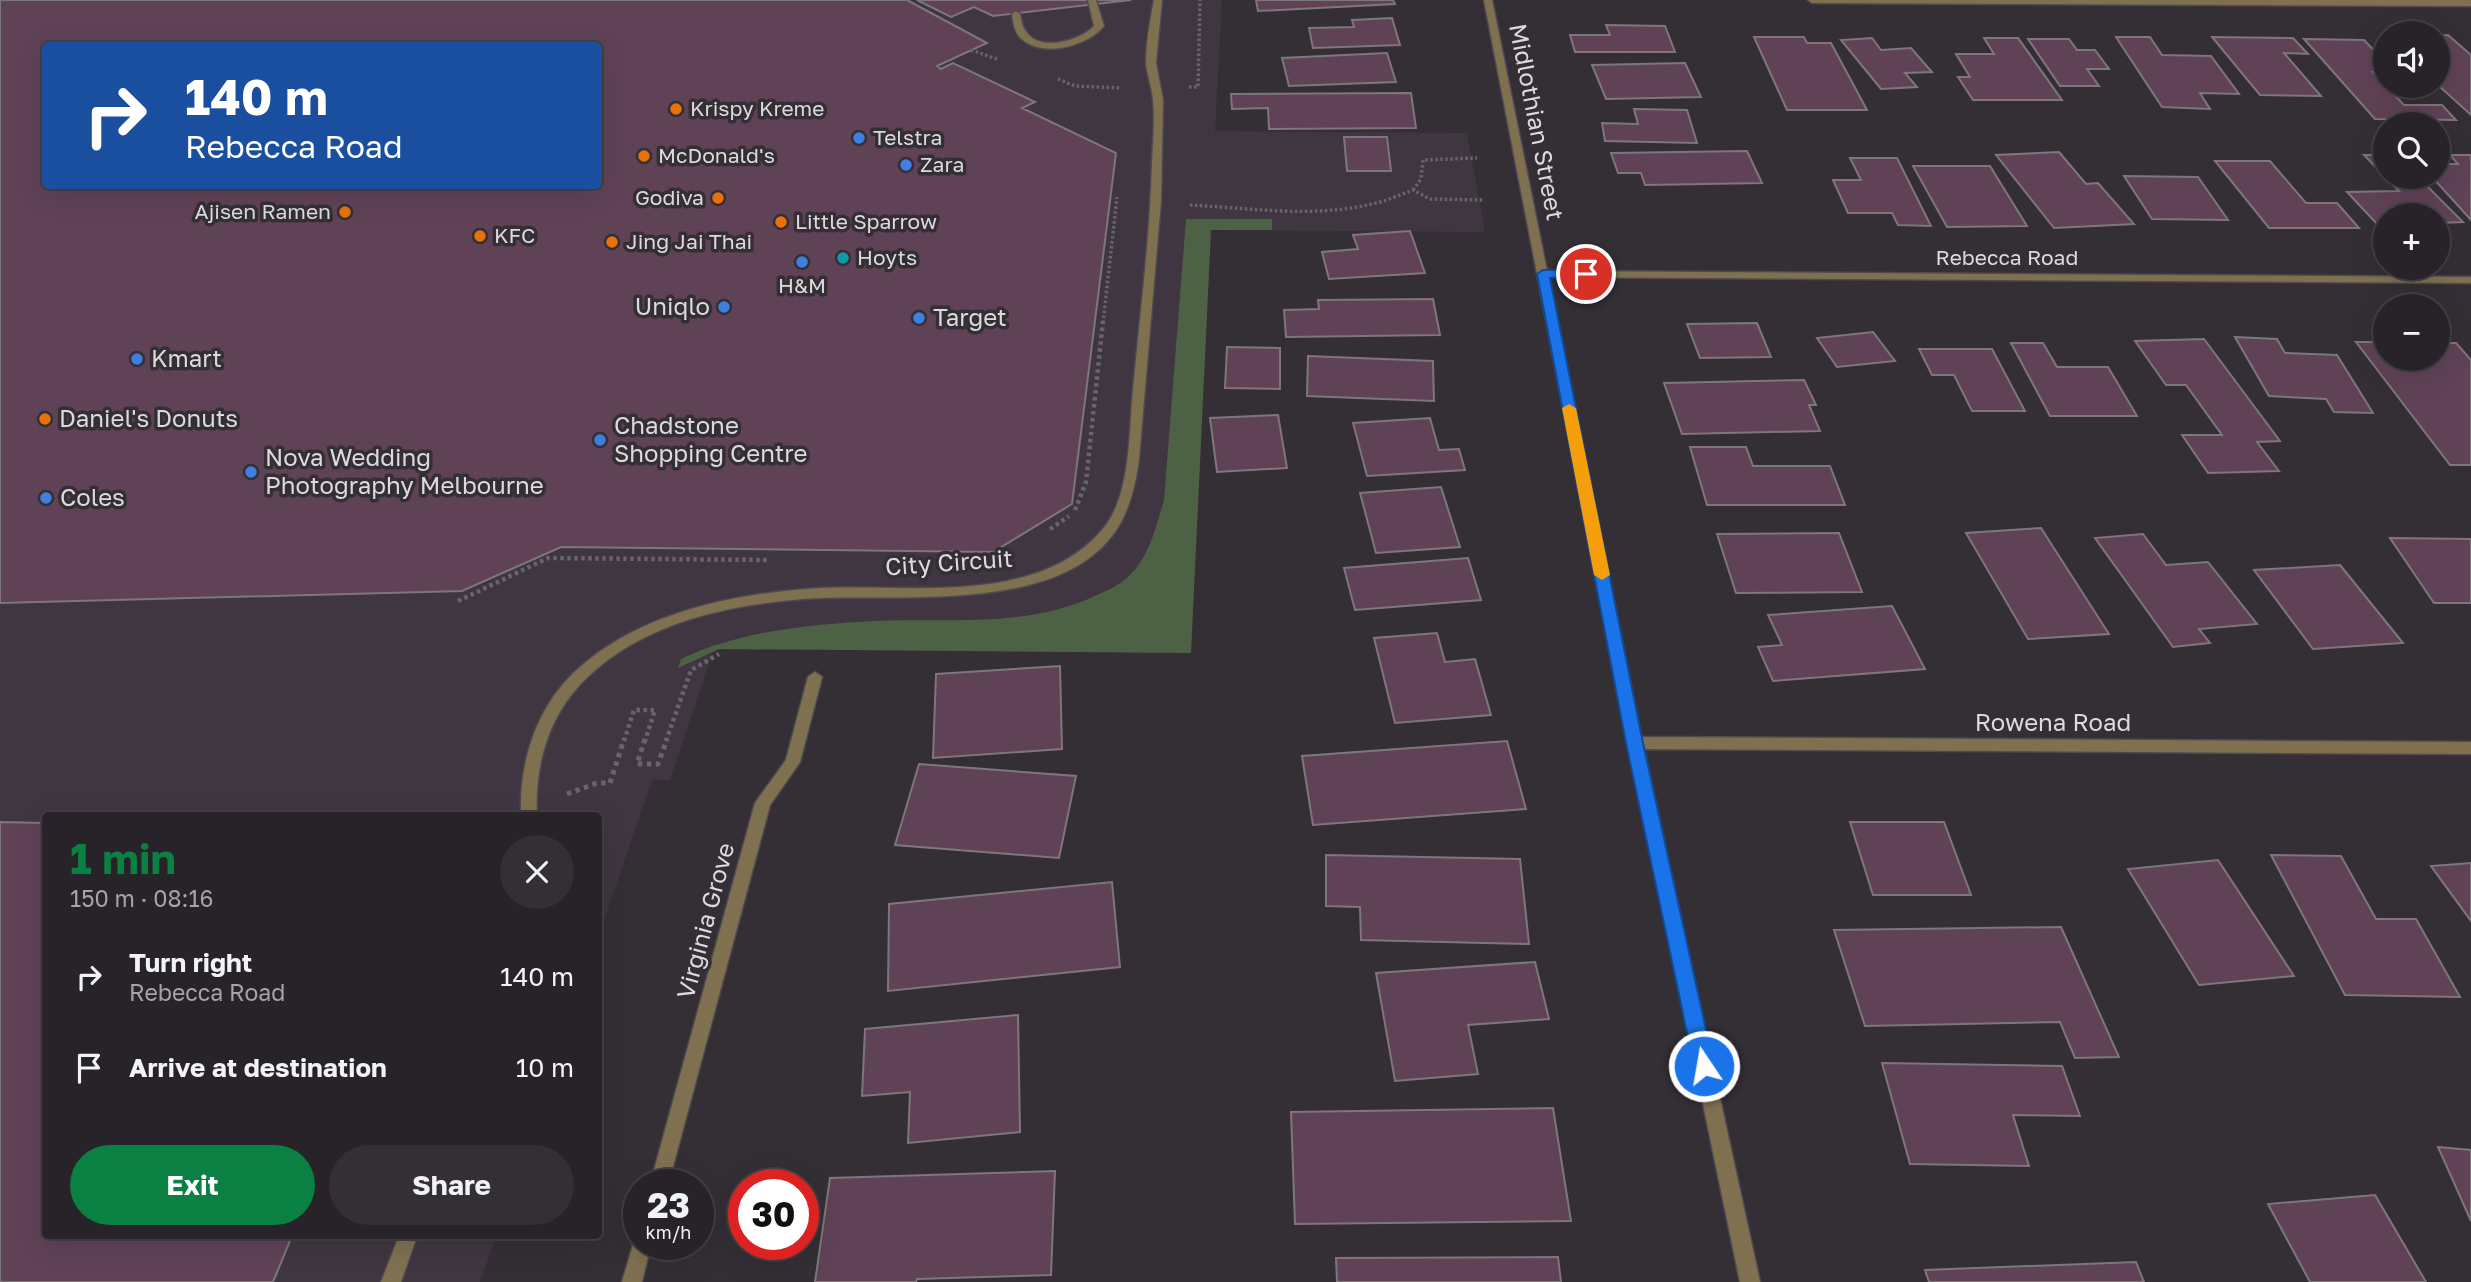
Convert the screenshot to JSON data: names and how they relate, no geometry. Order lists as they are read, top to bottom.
{
  "streets": {
    "street": [
      "Midlothian Street",
      "Rebecca Road",
      "City Circuit",
      "Rowena Road",
      "Virginia Grove"
    ]
  },
  "crossings": [
    ["Midlothian Street", "Rebecca Road"],
    ["Midlothian Street", "Rowena Road"]
  ],
  "places": [
    "Krispy Kreme",
    "Telstra",
    "McDonald's",
    "Zara",
    "Godiva",
    "Ajisen Ramen",
    "Little Sparrow",
    "KFC",
    "Jing Jai Thai",
    "Hoyts",
    "H&M",
    "Uniqlo",
    "Target",
    "Kmart",
    "Daniel's Donuts",
    "Chadstone Shopping Centre",
    "Nova Wedding Photography Melbourne",
    "Coles"
  ],
  "page": {
    "map_buttons": ["+", "−"],
    "turn": ["140 m", "Rebecca Road"],
    "heading": ["1 min", "150 m · 08:16"],
    "list": [
      {
        "name": "Turn right",
        "note": "Rebecca Road",
        "value": "140 m"
      },
      {
        "name": "Arrive at destination",
        "value": "10 m"
      }
    ],
    "buttons": ["Exit", "Share"],
    "speed": "23 km/h",
    "limit": "30"
  }
}
